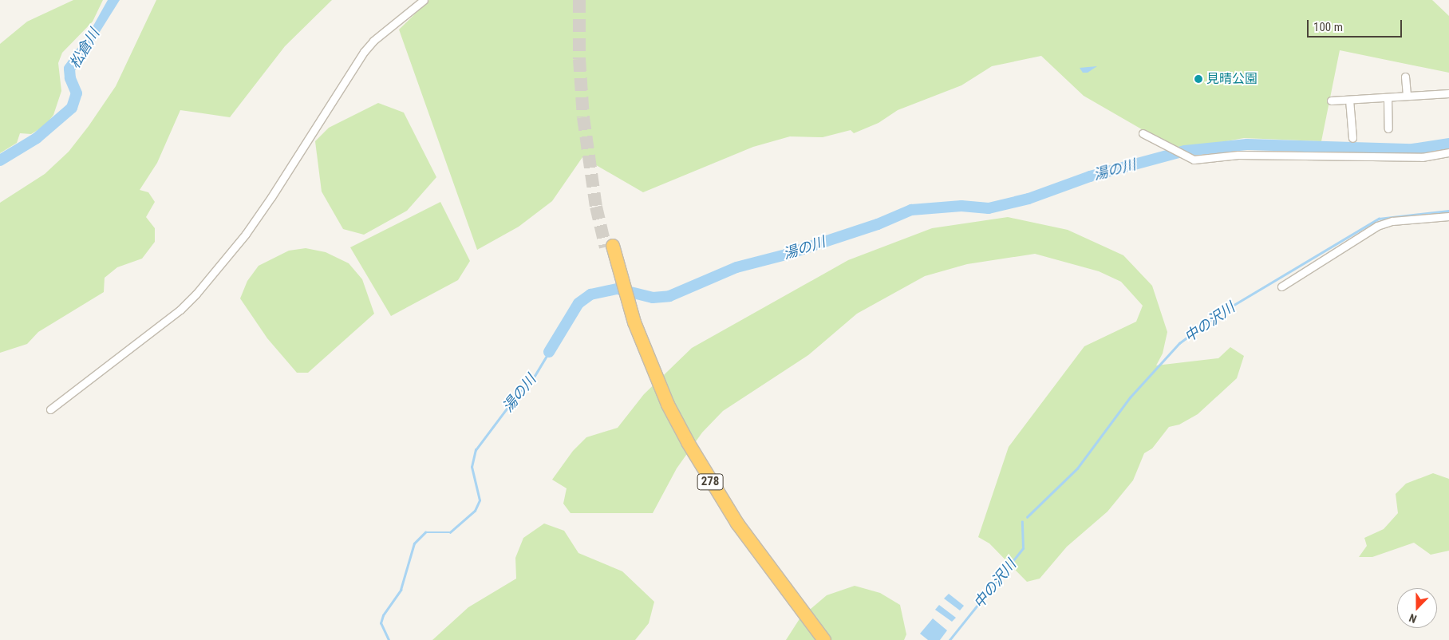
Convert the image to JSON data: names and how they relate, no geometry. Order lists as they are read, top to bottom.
{
  "streets": {
    "highway": ["278"]
  },
  "water": ["松倉川", "湯の川", "中の沢川"],
  "places": ["見晴公園"],
  "scale_bar": "100 m",
  "north": "bottom"
}
